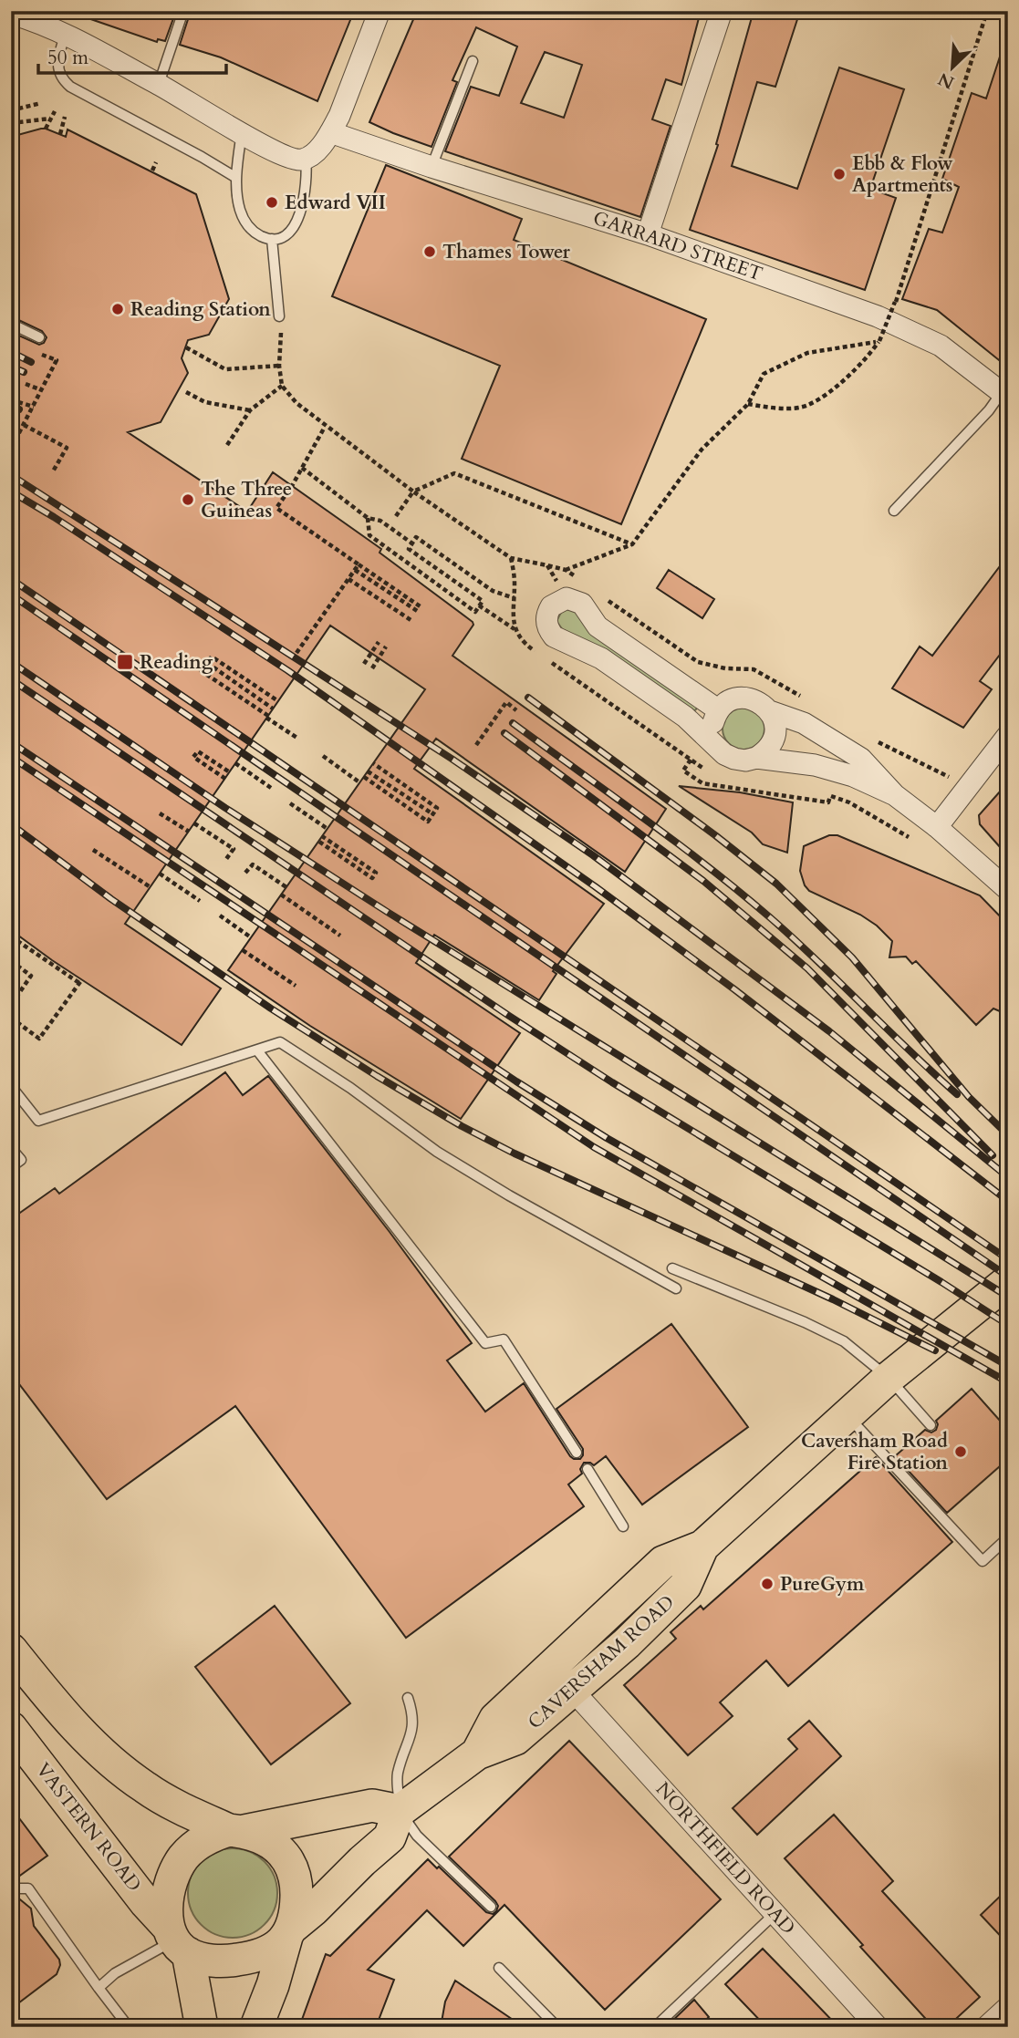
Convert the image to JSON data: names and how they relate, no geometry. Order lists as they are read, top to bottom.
{
  "streets": {
    "main road": ["CAVERSHAM ROAD", "VASTERN ROAD"],
    "street": ["GARRARD STREET", "NORTHFIELD ROAD"]
  },
  "crossings": [
    ["CAVERSHAM ROAD", "VASTERN ROAD"],
    ["CAVERSHAM ROAD", "NORTHFIELD ROAD"]
  ],
  "places": {
    "other": [
      "Ebb & Flow Apartments",
      "Edward VII",
      "Thames Tower",
      "Reading Station",
      "The Three Guineas",
      "Caversham Road Fire Station",
      "PureGym"
    ],
    "transit": ["Reading"]
  },
  "scale_bar": "50 m",
  "north": "bottom left"
}
